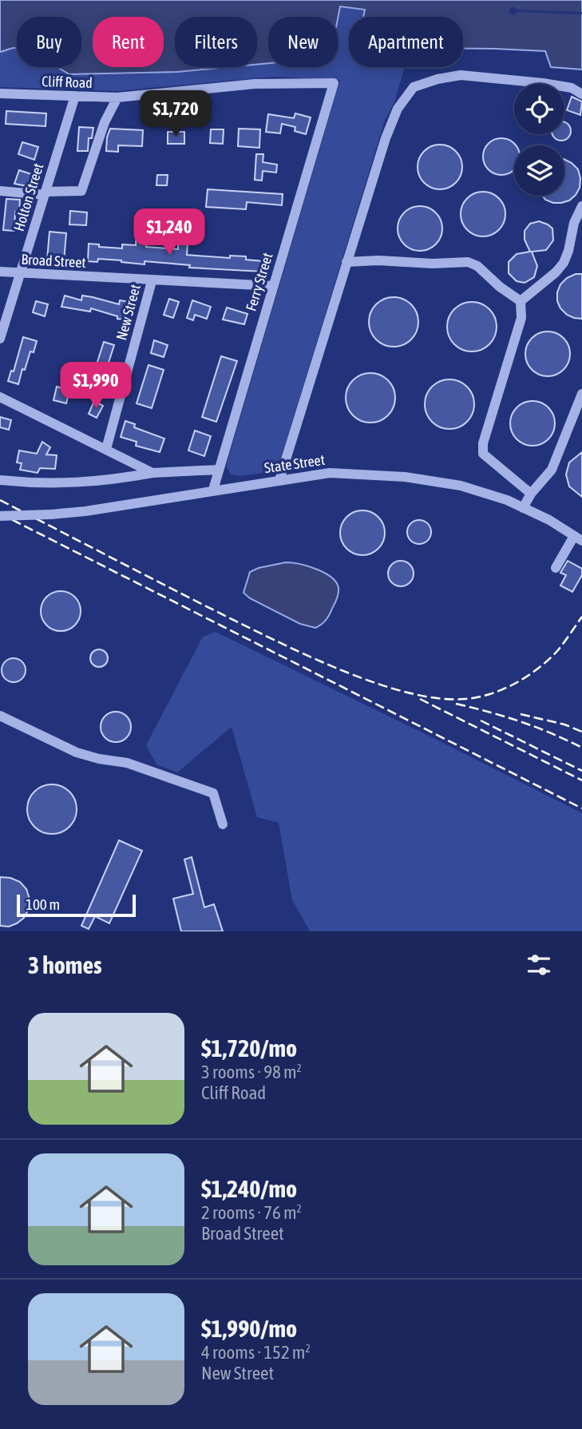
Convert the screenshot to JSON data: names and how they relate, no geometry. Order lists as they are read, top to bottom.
{
  "streets": {
    "street": [
      "Cliff Road",
      "Holton Street",
      "Broad Street",
      "Ferry Street",
      "New Street",
      "State Street"
    ]
  },
  "crossings": [
    ["Cliff Road", "Holton Street"],
    ["Cliff Road", "Ferry Street"],
    ["Holton Street", "Broad Street"],
    ["Broad Street", "Ferry Street"],
    ["Broad Street", "New Street"],
    ["Ferry Street", "State Street"]
  ],
  "scale_bar": "100 m",
  "page": {
    "chip": [
      "Buy",
      "Rent",
      "Filters",
      "New",
      "Apartment"
    ],
    "price": ["$1,720", "$1,240", "$1,990"],
    "scale": "100 m",
    "heading": "3 homes",
    "list": [
      {
        "name": "$1,720/mo",
        "note": "3 rooms · 98 m² · Cliff Road"
      },
      {
        "name": "$1,240/mo",
        "note": "2 rooms · 76 m² · Broad Street"
      },
      {
        "name": "$1,990/mo",
        "note": "4 rooms · 152 m² · New Street"
      }
    ]
  }
}
